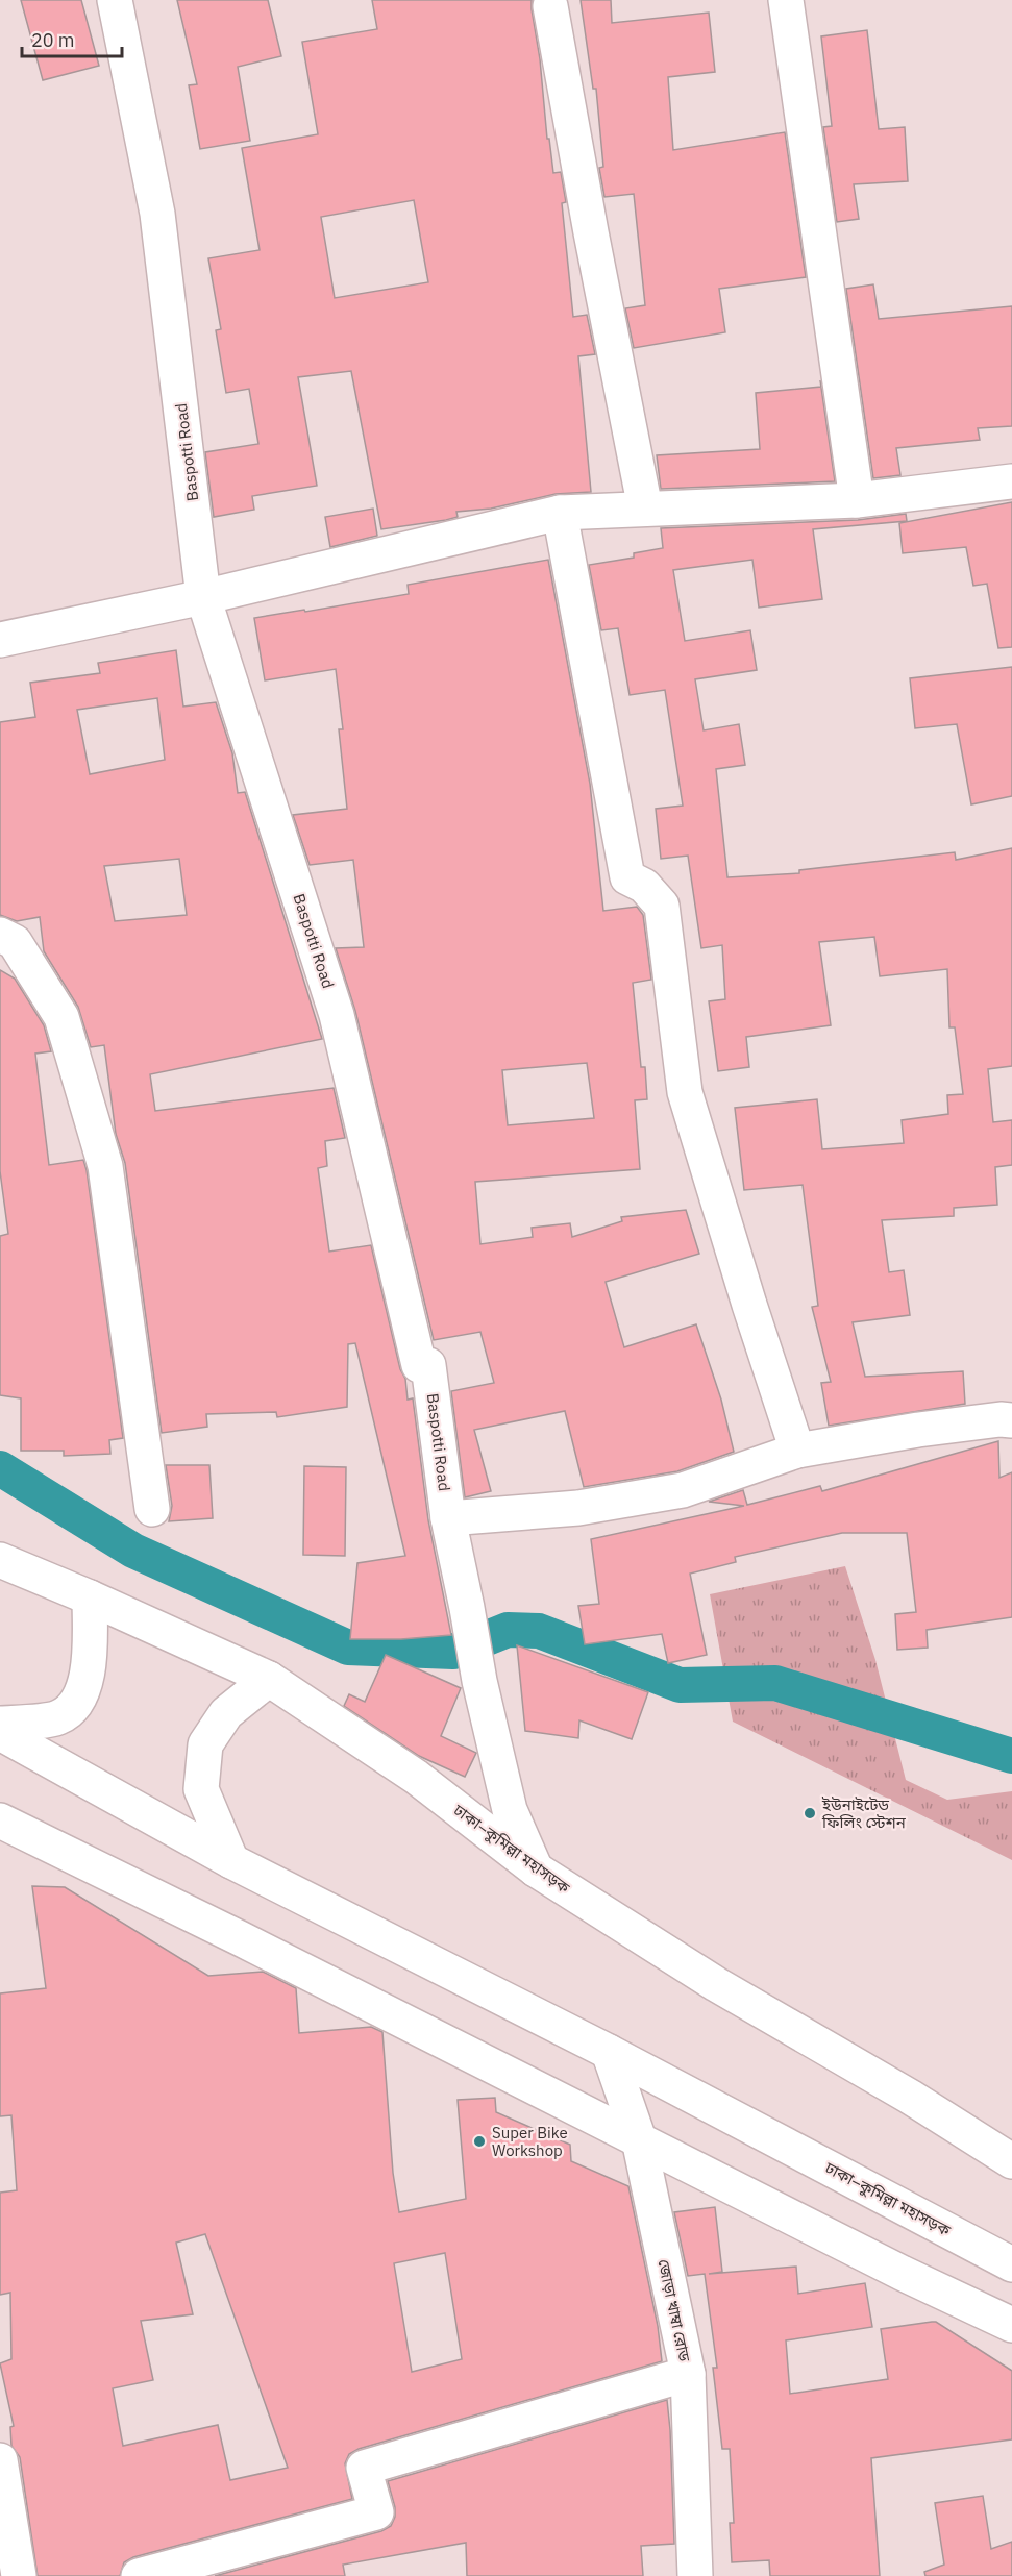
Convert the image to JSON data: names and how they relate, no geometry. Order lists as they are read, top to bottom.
{
  "streets": {
    "main road": ["Baspotti Road", "ঢাকা–কুমিল্লা মহাসড়ক", "জোড়া খাম্বা রোড"]
  },
  "crossings": [
    ["Baspotti Road", "ঢাকা–কুমিল্লা মহাসড়ক"],
    ["ঢাকা–কুমিল্লা মহাসড়ক", "জোড়া খাম্বা রোড"]
  ],
  "places": ["ইউনাইটেড ফিলিং স্টেশন", "Super Bike Workshop"],
  "scale_bar": "20 m"
}
